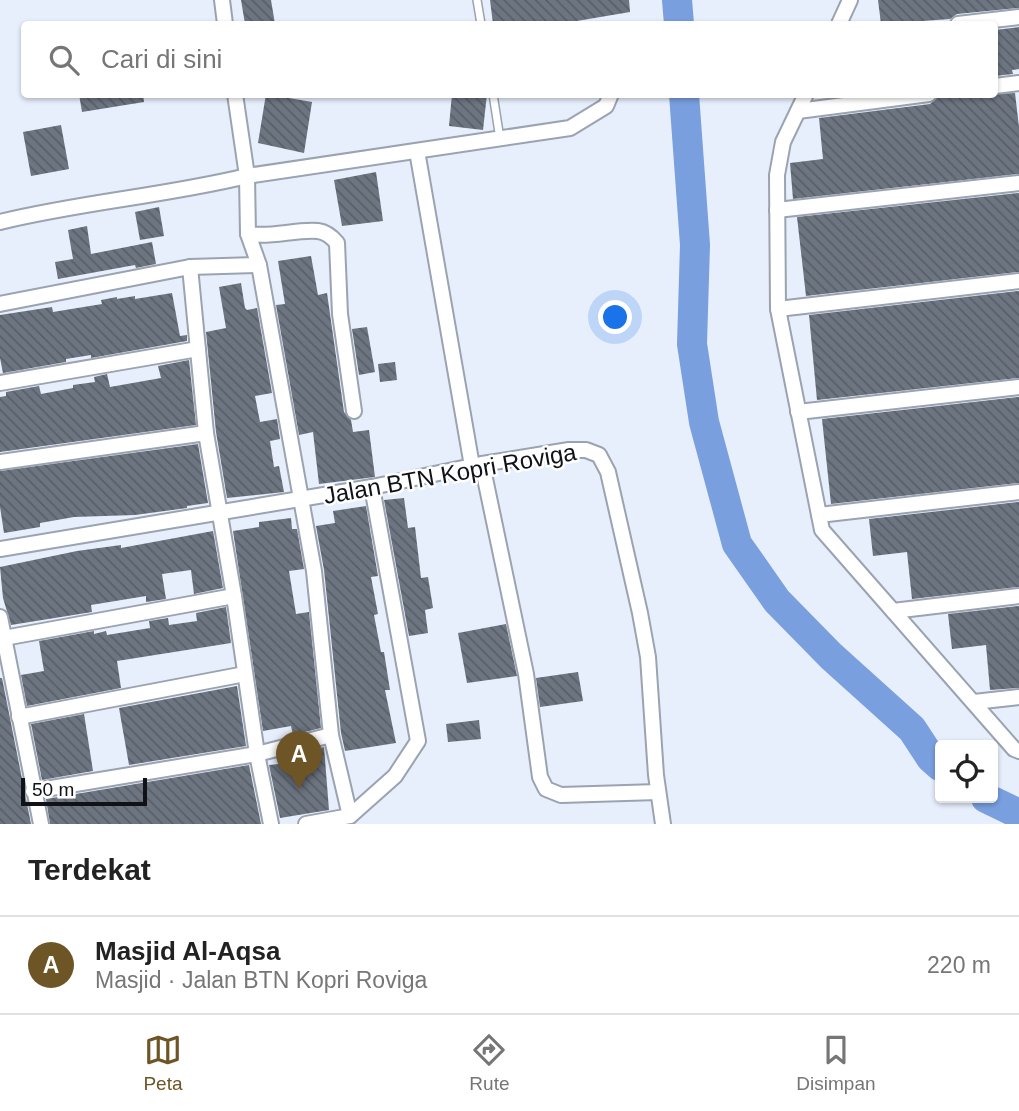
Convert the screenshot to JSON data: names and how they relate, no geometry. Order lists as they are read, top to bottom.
{
  "streets": {
    "street": ["Jalan BTN Kopri Roviga"]
  },
  "scale_bar": "50 m",
  "page": {
    "search": "Cari di sini",
    "pins": "A",
    "scale": "50 m",
    "heading": "Terdekat",
    "list": [
      {
        "mark": "A",
        "name": "Masjid Al-Aqsa",
        "note": "Masjid · Jalan BTN Kopri Roviga",
        "value": "220 m"
      }
    ],
    "nav": ["Peta", "Rute", "Disimpan"]
  }
}
